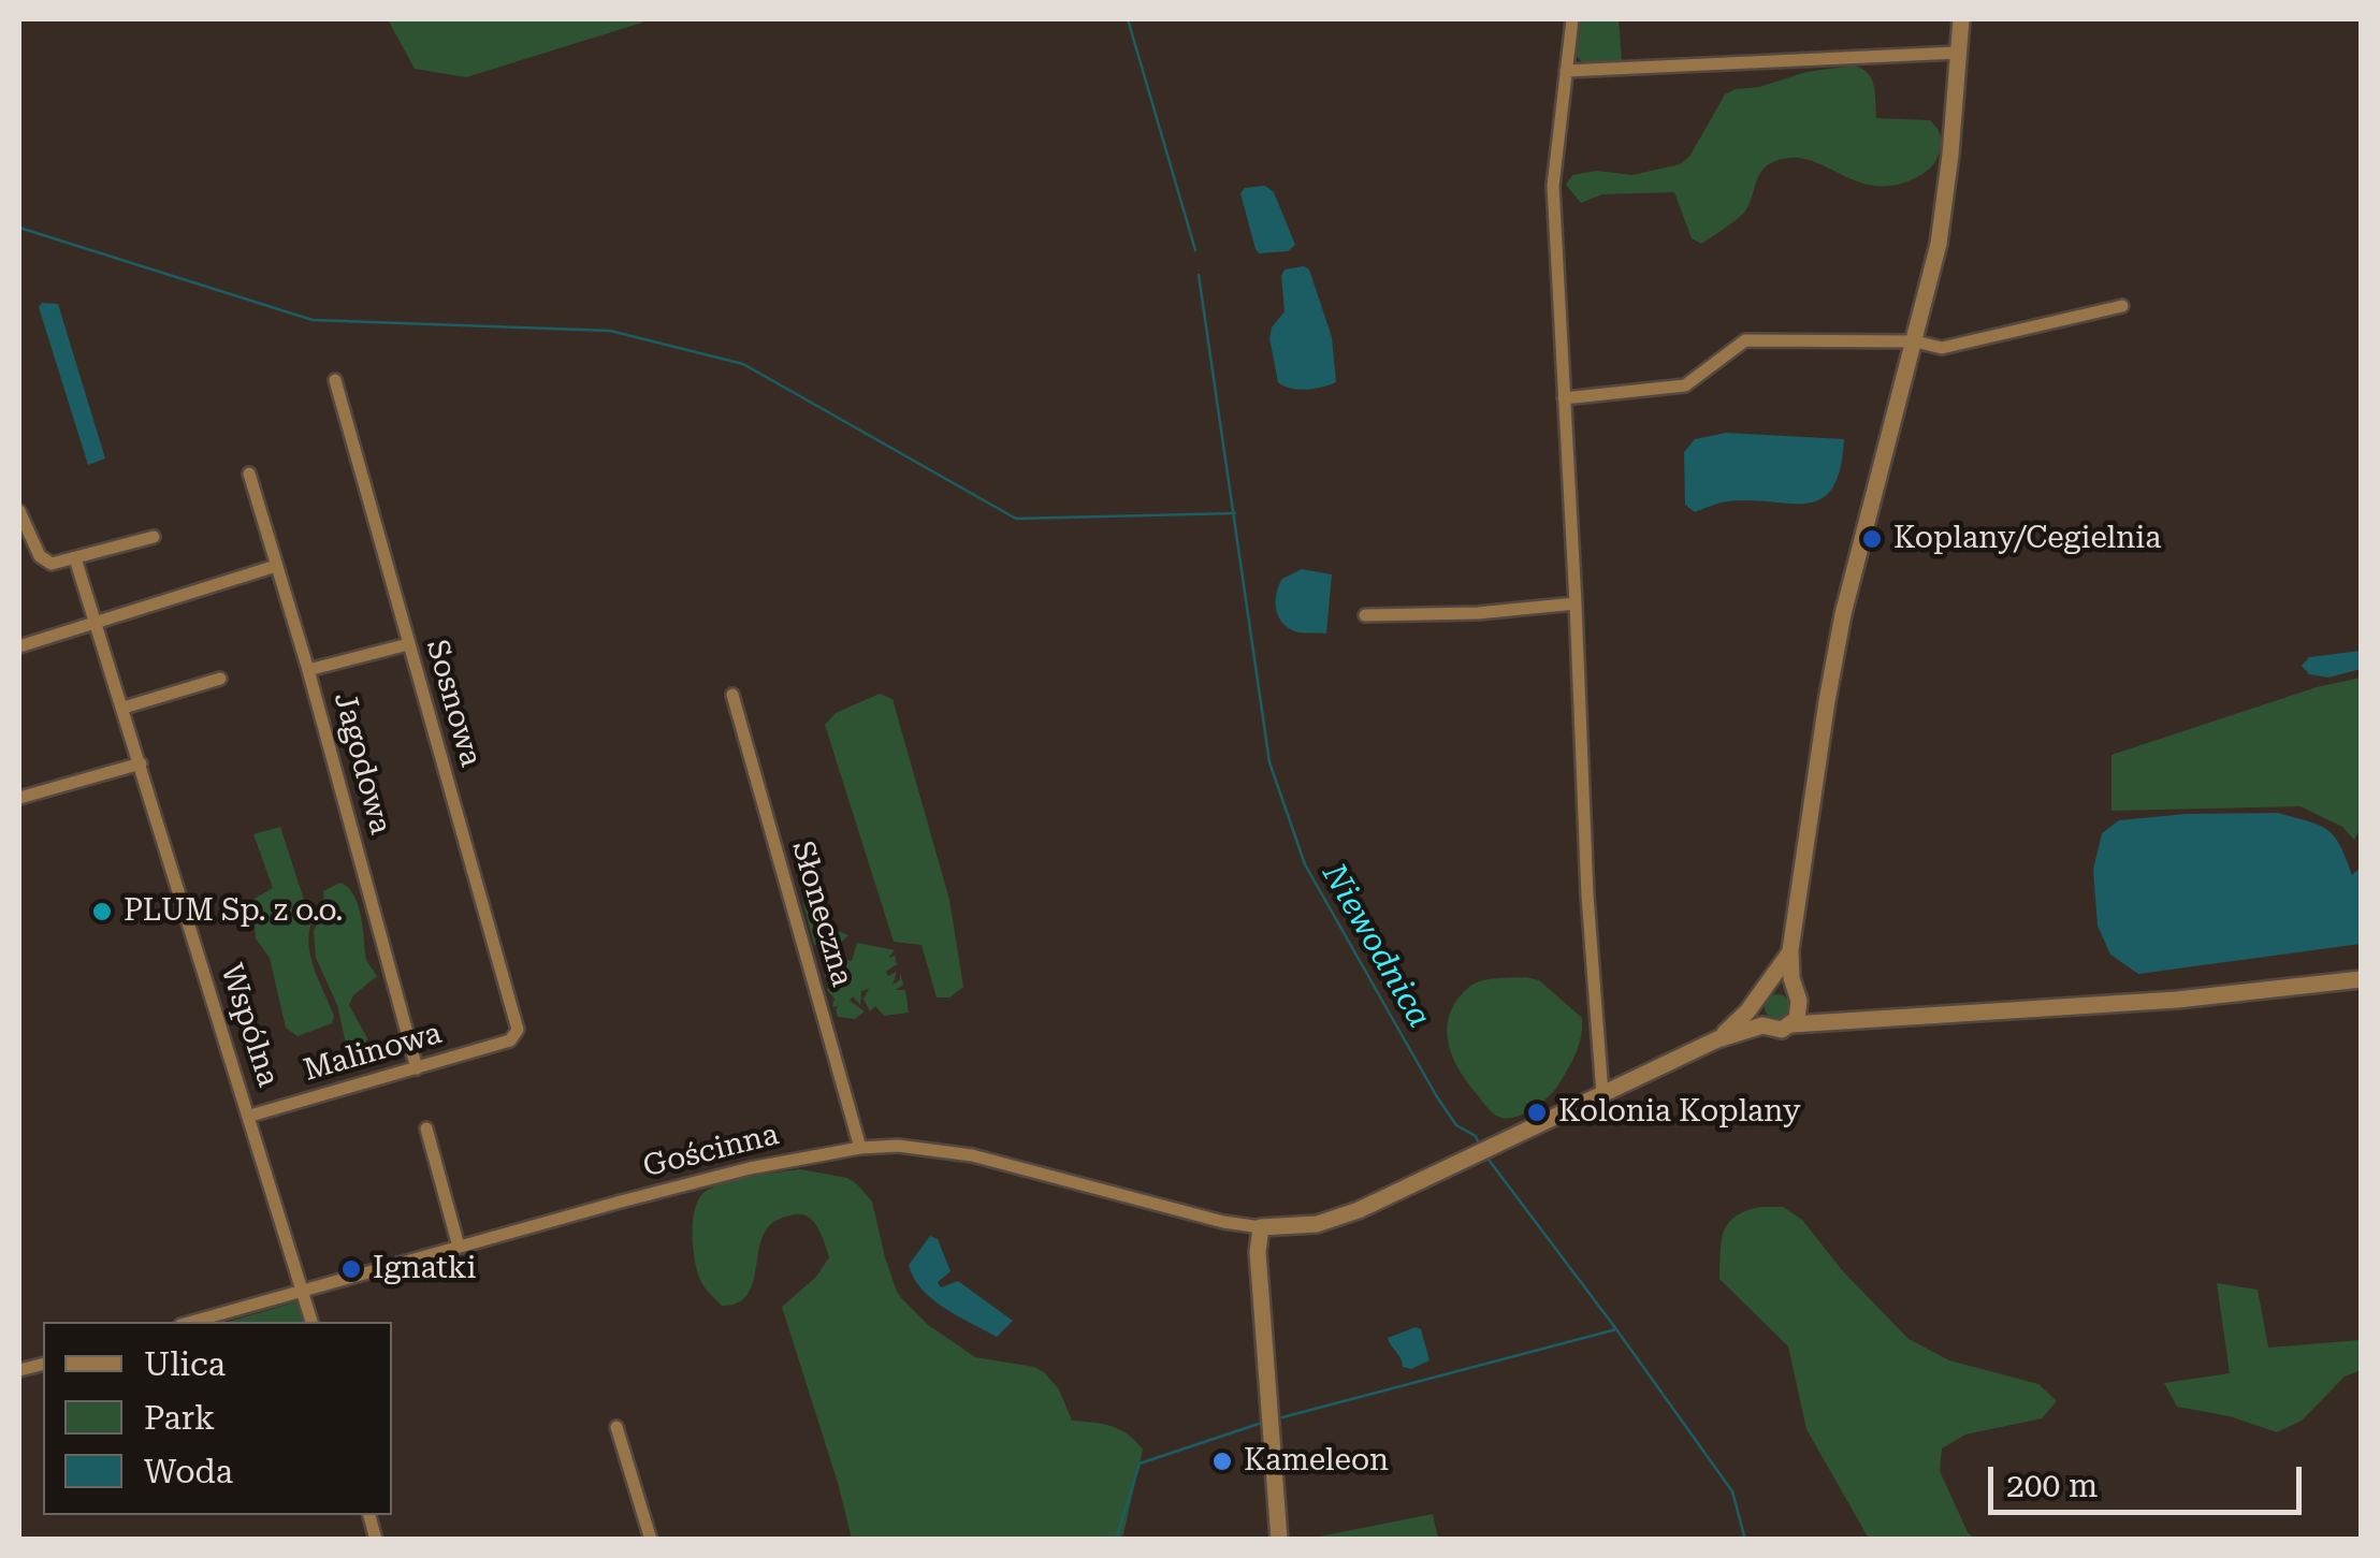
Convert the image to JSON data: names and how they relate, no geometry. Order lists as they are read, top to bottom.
{
  "streets": {
    "street": [
      "Sosnowa",
      "Jagodowa",
      "Słoneczna",
      "Wspólna",
      "Malinowa",
      "Gościnna"
    ]
  },
  "crossings": [
    ["Sosnowa", "Malinowa"],
    ["Jagodowa", "Malinowa"],
    ["Słoneczna", "Gościnna"],
    ["Wspólna", "Malinowa"],
    ["Wspólna", "Gościnna"]
  ],
  "water": ["Niewodnica"],
  "places": [
    "Koplany/Cegielnia",
    "PLUM Sp. z o.o.",
    "Kolonia Koplany",
    "Ignatki",
    "Kameleon"
  ],
  "legend": ["Ulica", "Park", "Woda"],
  "scale_bar": "200 m"
}
